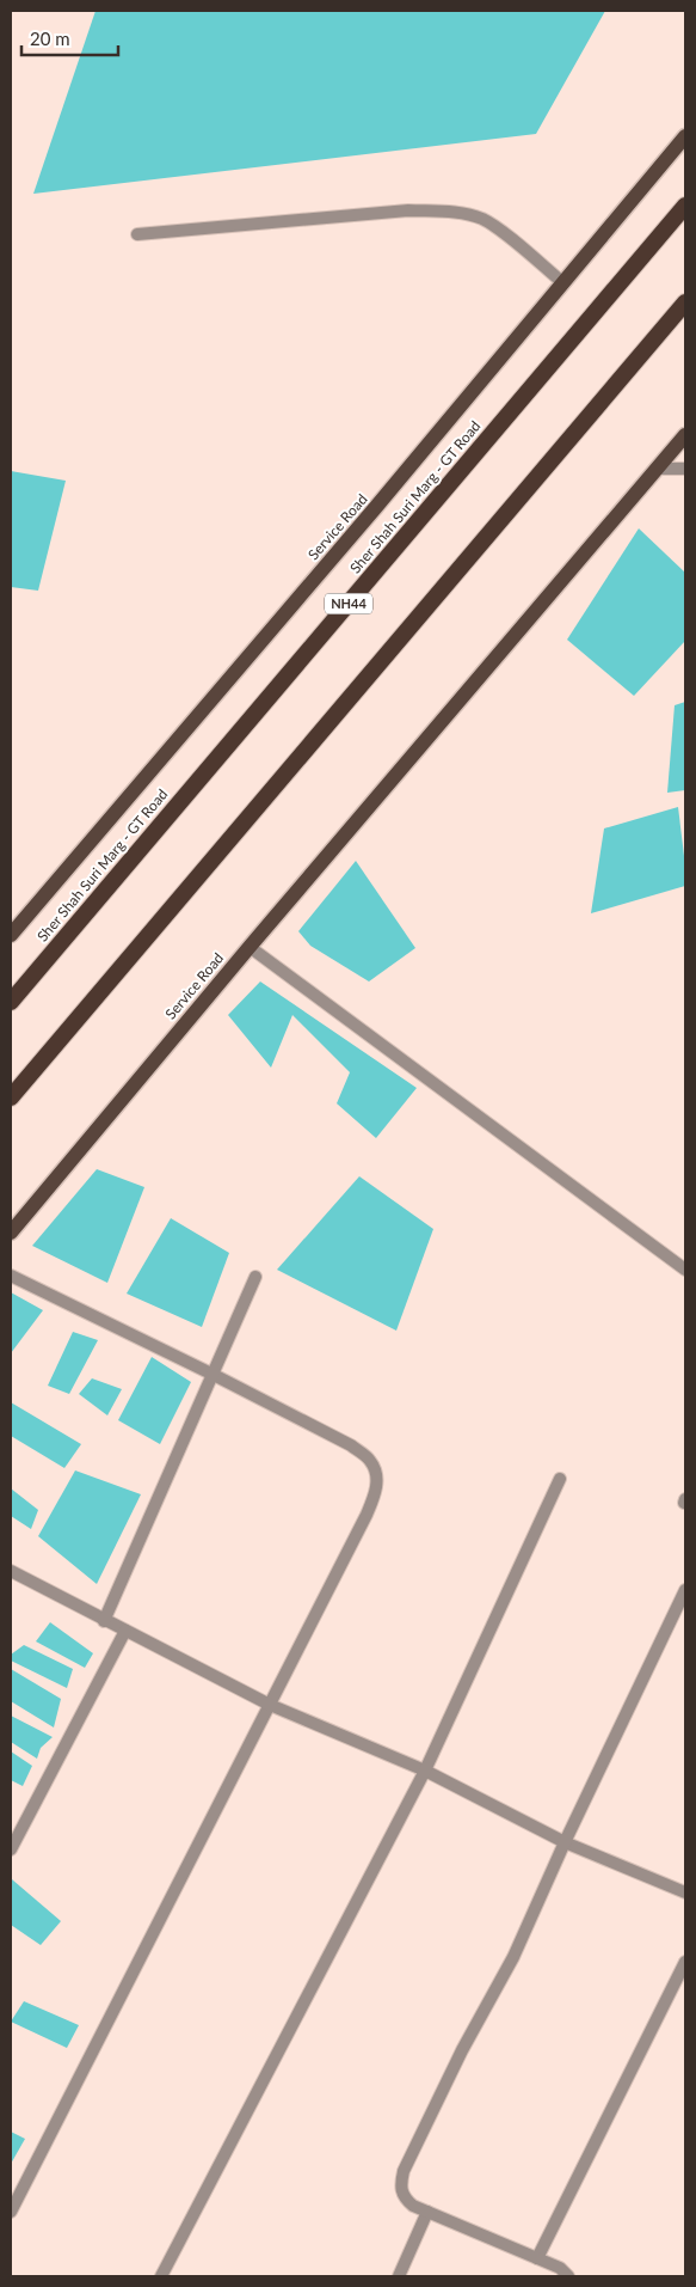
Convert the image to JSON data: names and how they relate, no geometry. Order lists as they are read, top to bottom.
{
  "streets": {
    "highway": ["Sher Shah Suri Marg - GT Road", "NH44"],
    "main road": ["Service Road"]
  },
  "scale_bar": "20 m"
}
